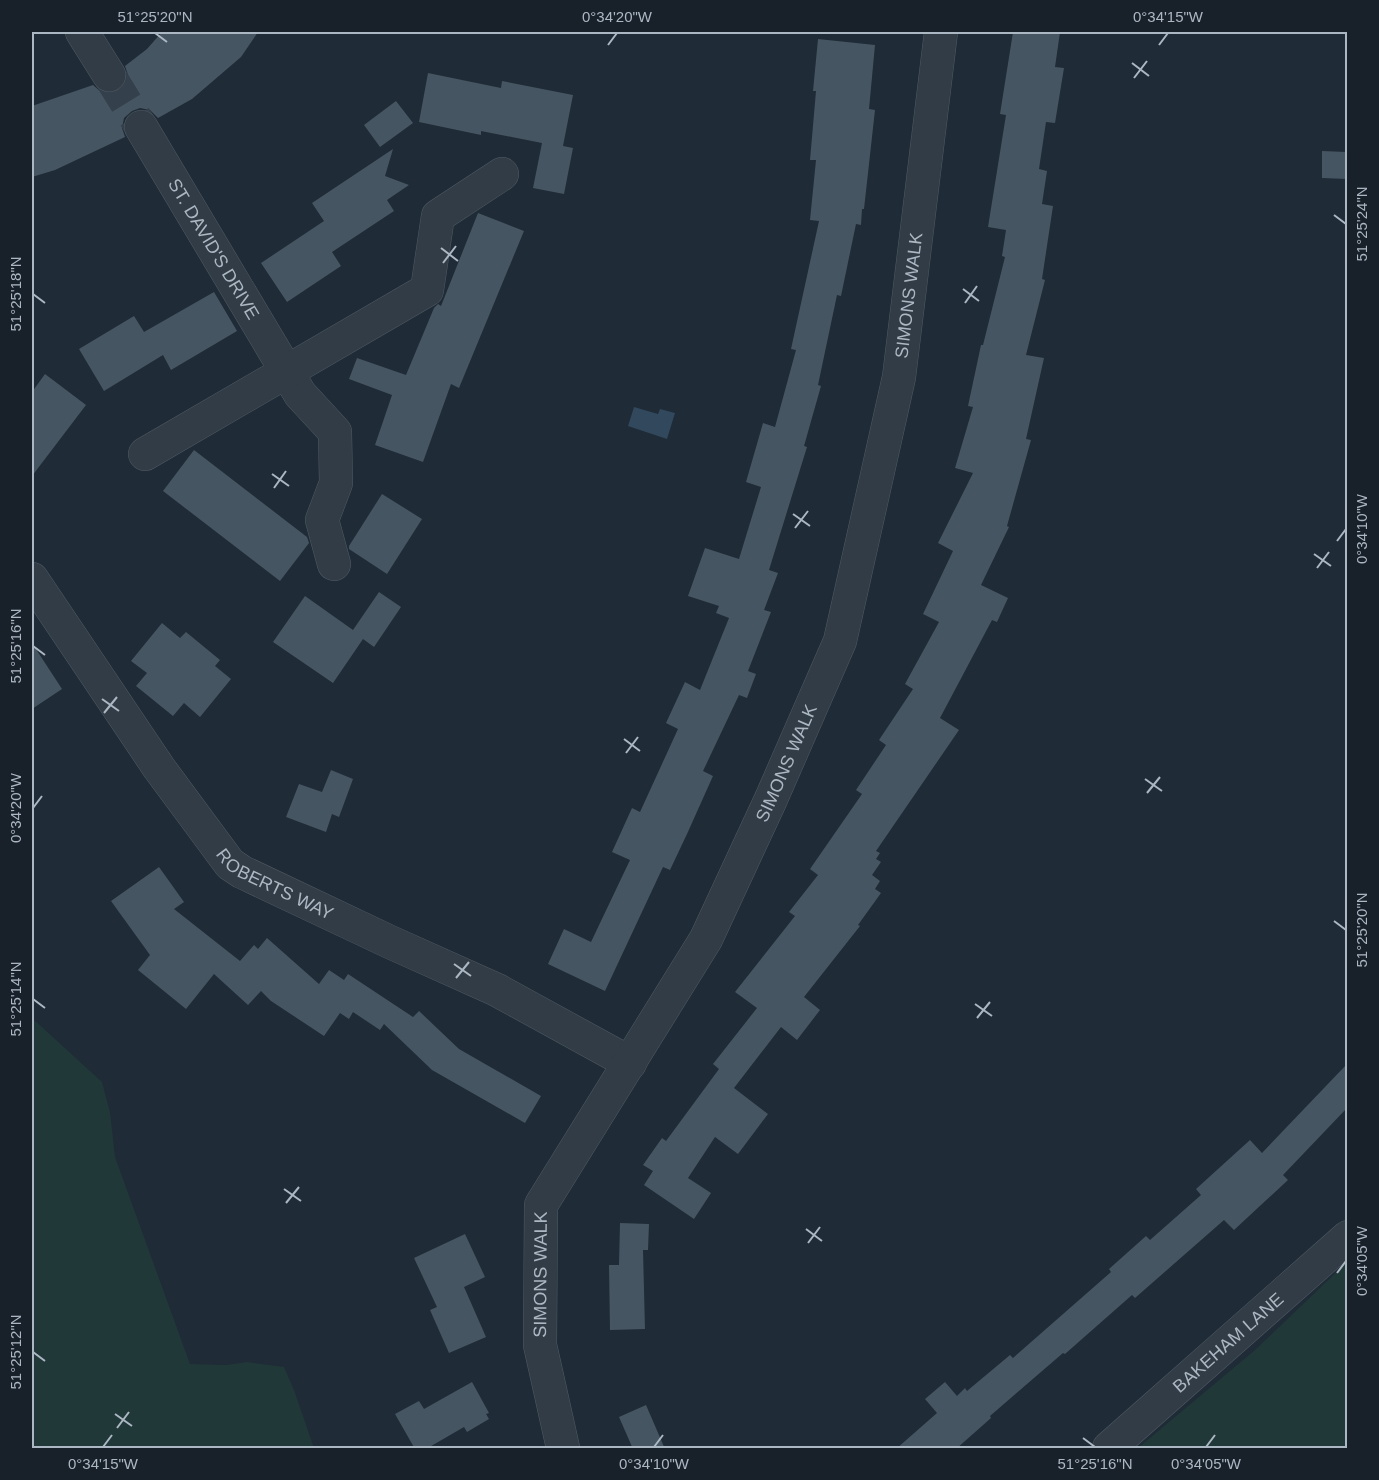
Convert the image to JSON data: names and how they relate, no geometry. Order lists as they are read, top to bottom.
{
  "streets": {
    "street": [
      "ST. DAVID'S DRIVE",
      "SIMONS WALK",
      "ROBERTS WAY",
      "BAKEHAM LANE"
    ]
  },
  "crossings": [
    ["SIMONS WALK", "ROBERTS WAY"]
  ],
  "coordinates": [
    "51°25'20\"N",
    "0°34'20\"W",
    "0°34'15\"W",
    "51°25'24\"N",
    "51°25'18\"N",
    "0°34'10\"W",
    "51°25'16\"N",
    "51°25'14\"N",
    "0°34'05\"W",
    "51°25'12\"N"
  ]
}
